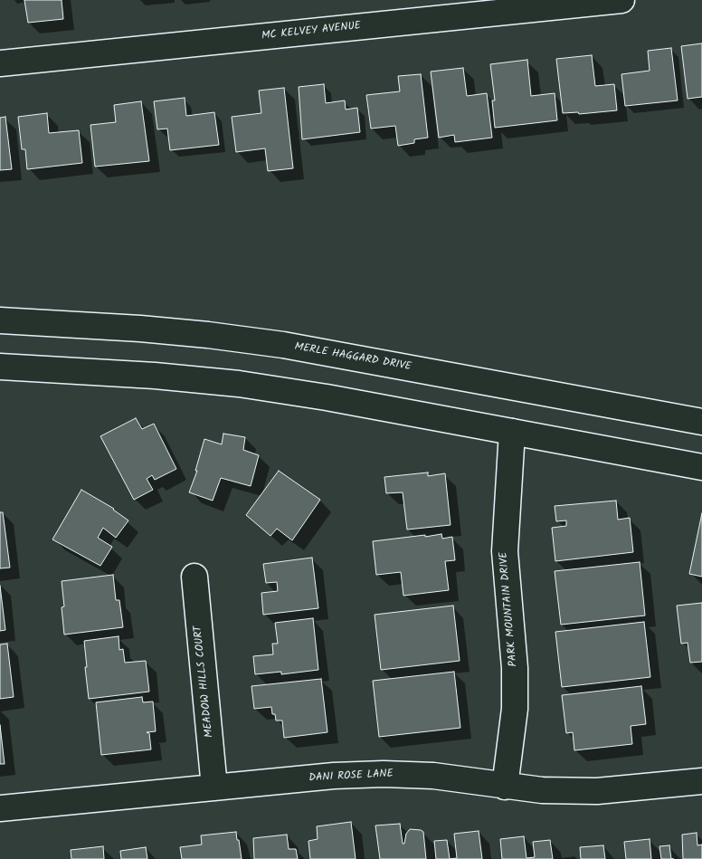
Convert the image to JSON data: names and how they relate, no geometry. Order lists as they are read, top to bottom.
{
  "streets": {
    "street": [
      "MC KELVEY AVENUE",
      "MERLE HAGGARD DRIVE",
      "PARK MOUNTAIN DRIVE",
      "MEADOW HILLS COURT",
      "DANI ROSE LANE"
    ]
  },
  "crossings": [
    ["PARK MOUNTAIN DRIVE", "DANI ROSE LANE"],
    ["MEADOW HILLS COURT", "DANI ROSE LANE"]
  ]
}
